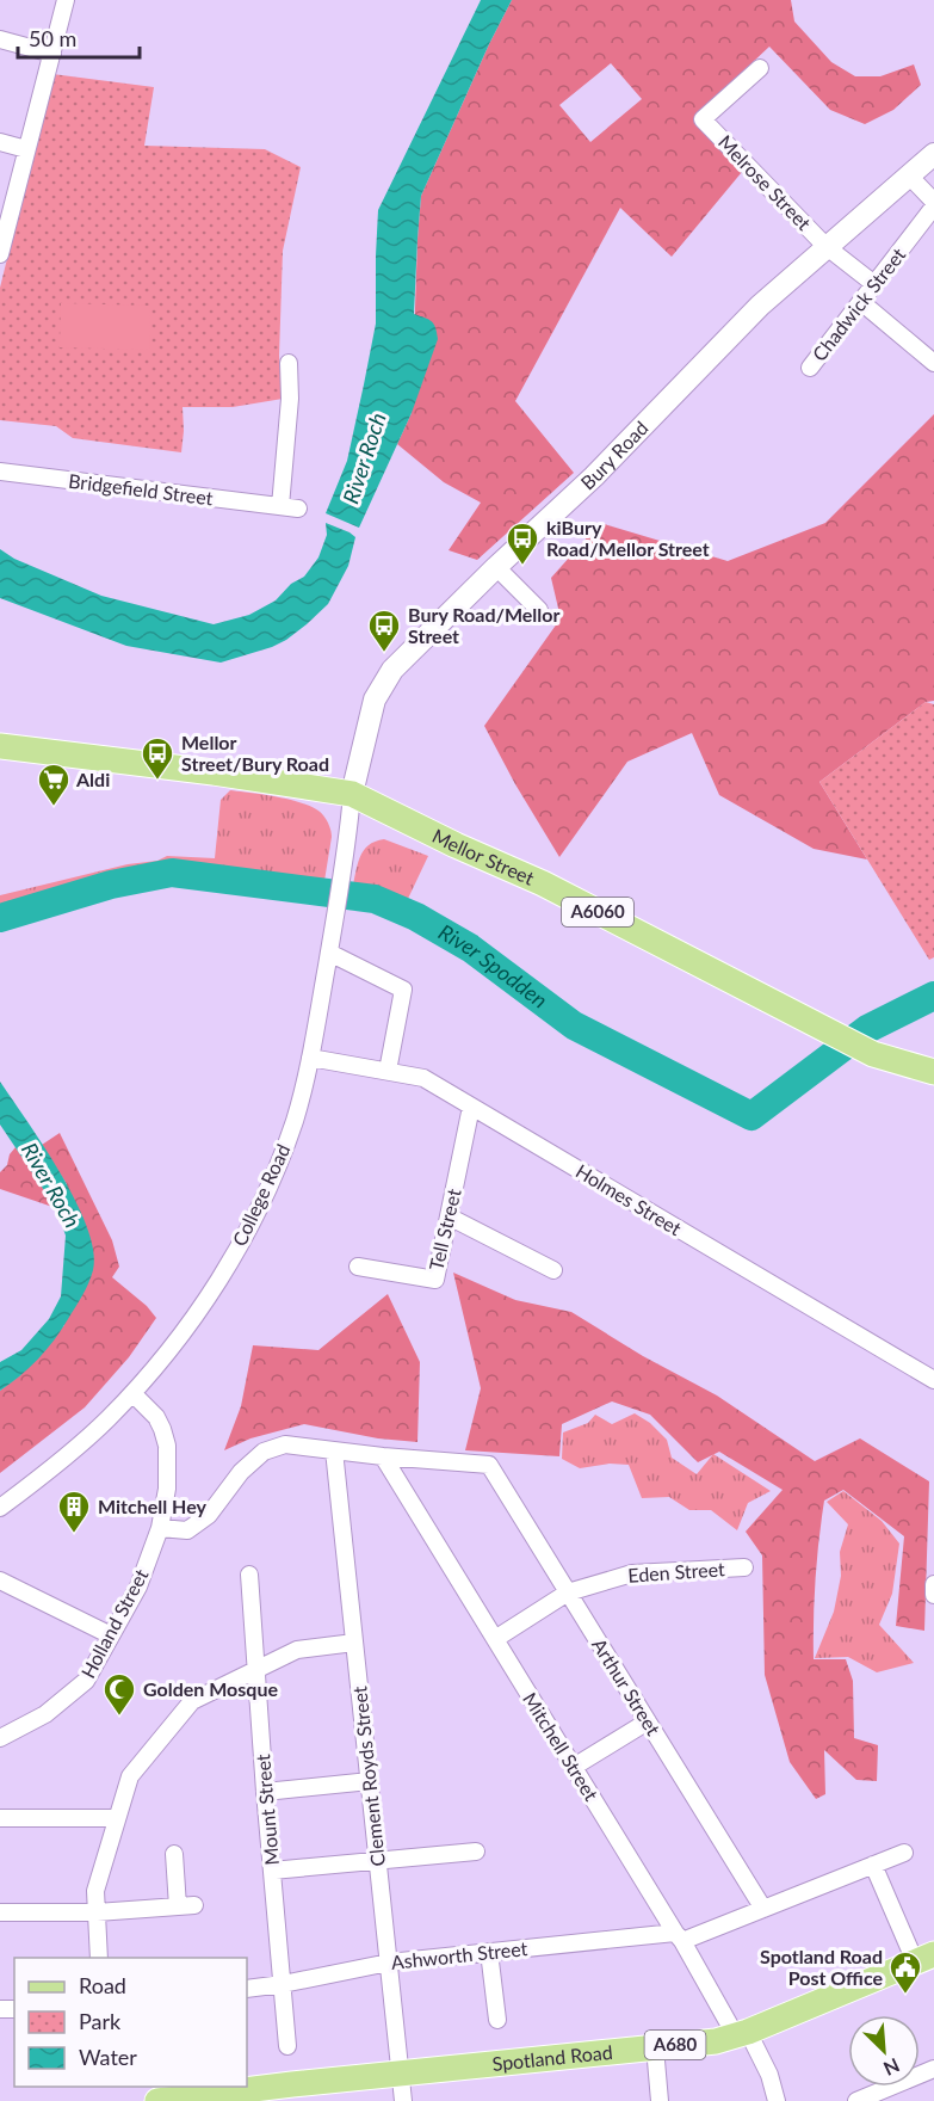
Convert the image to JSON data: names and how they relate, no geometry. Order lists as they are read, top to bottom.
{
  "streets": {
    "main road": [
      "Bury Road",
      "Mellor Street",
      "A6060",
      "A680",
      "Spotland Road"
    ],
    "street": [
      "Melrose Street",
      "Chadwick Street",
      "Bridgefield Street",
      "College Road",
      "Holmes Street",
      "Tell Street",
      "Eden Street",
      "Holland Street",
      "Arthur Street",
      "Mitchell Street",
      "Clement Royds Street",
      "Mount Street",
      "Ashworth Street"
    ]
  },
  "crossings": [
    ["Melrose Street", "Chadwick Street"],
    ["Melrose Street", "Bury Road"],
    ["Bury Road", "Mellor Street"],
    ["Bury Road", "College Road"],
    ["Mellor Street", "College Road"],
    ["College Road", "Holmes Street"],
    ["College Road", "Holland Street"],
    ["Holmes Street", "Tell Street"],
    ["Eden Street", "Arthur Street"],
    ["Eden Street", "Mitchell Street"],
    ["Arthur Street", "Mitchell Street"],
    ["Arthur Street", "Ashworth Street"],
    ["Mitchell Street", "Ashworth Street"],
    ["Mitchell Street", "Spotland Road"],
    ["Clement Royds Street", "Ashworth Street"],
    ["Clement Royds Street", "Spotland Road"],
    ["Mount Street", "Ashworth Street"]
  ],
  "water": ["River Roch", "River Spodden"],
  "places": {
    "bus stop": ["kiBury Road/Mellor Street", "Bury Road/Mellor Street", "Mellor Street/Bury Road"],
    "supermarket": ["Aldi"],
    "building": ["Mitchell Hey"],
    "mosque": ["Golden Mosque"],
    "public building": ["Spotland Road Post Office"]
  },
  "legend": ["Road", "Park", "Water"],
  "scale_bar": "50 m",
  "north": "bottom right"
}
